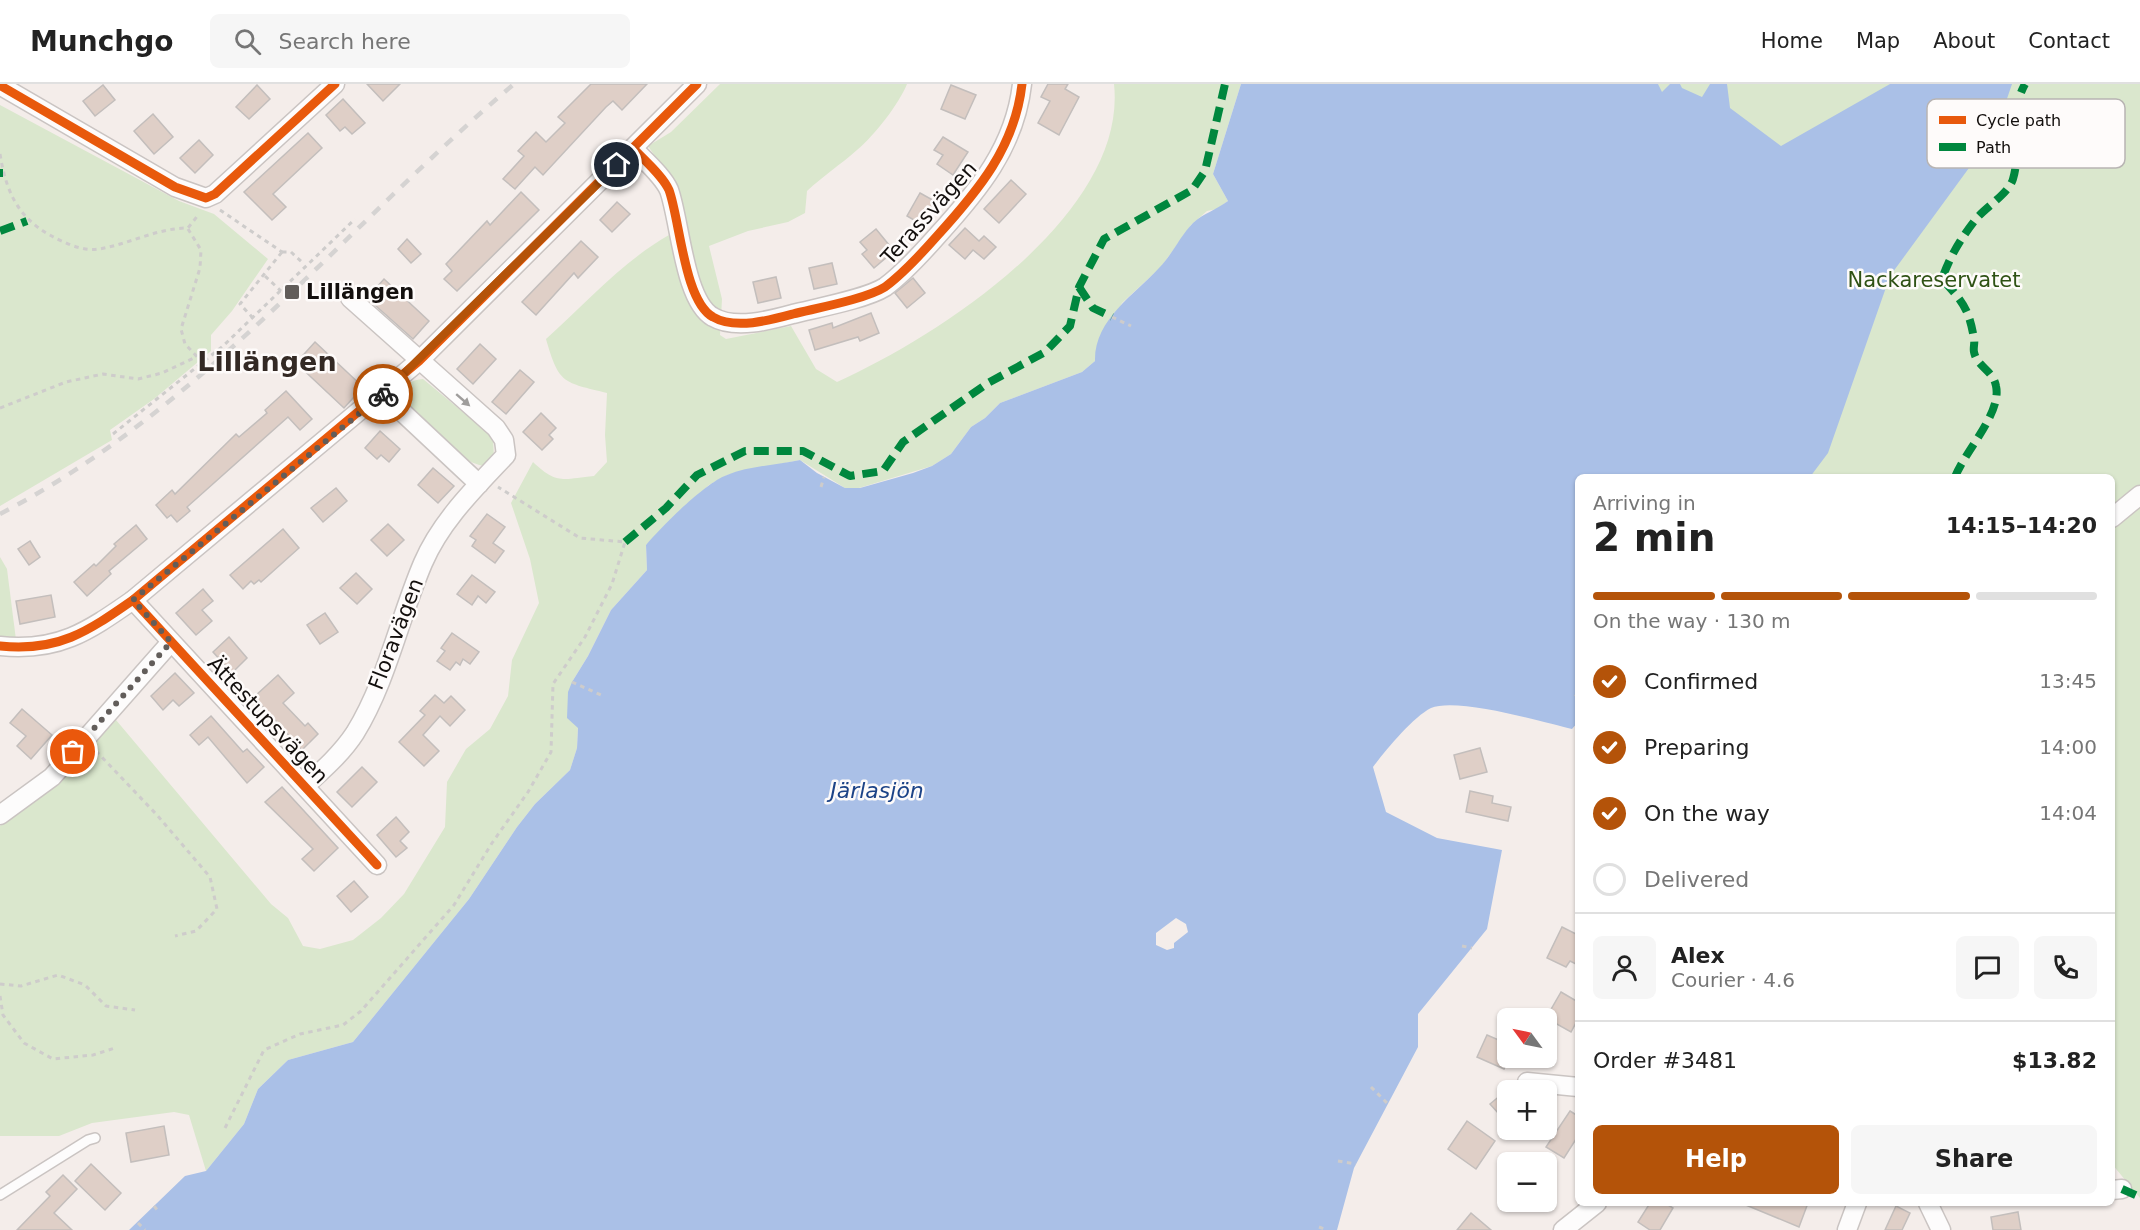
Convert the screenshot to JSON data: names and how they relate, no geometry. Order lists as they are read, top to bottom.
{
  "streets": {
    "street": ["Terassvägen", "Floravägen", "Ättestupsvägen"]
  },
  "crossings": [
    ["Floravägen", "Ättestupsvägen"]
  ],
  "districts": ["Lillängen"],
  "water": ["Järlasjön"],
  "parks": ["Nackareservatet"],
  "places": {
    "transit": ["Lillängen"]
  },
  "legend": ["Cycle path", "Path"],
  "north": "top left",
  "page": {
    "header": "Munchgo",
    "search": "Search here",
    "nav": [
      "Home",
      "Map",
      "About",
      "Contact"
    ],
    "heading": ["2 min", "Arriving in", "14:15–14:20"],
    "panel": [
      "Alex",
      "Courier · 4.6",
      "Order #3481",
      "$13.82"
    ],
    "bar": "On the way · 130 m",
    "list": [
      ["Confirmed", "13:45"],
      ["Preparing", "14:00"],
      ["On the way", "14:04"],
      "Delivered"
    ],
    "map_buttons": ["+", "−"],
    "buttons": ["Help", "Share"]
  }
}
